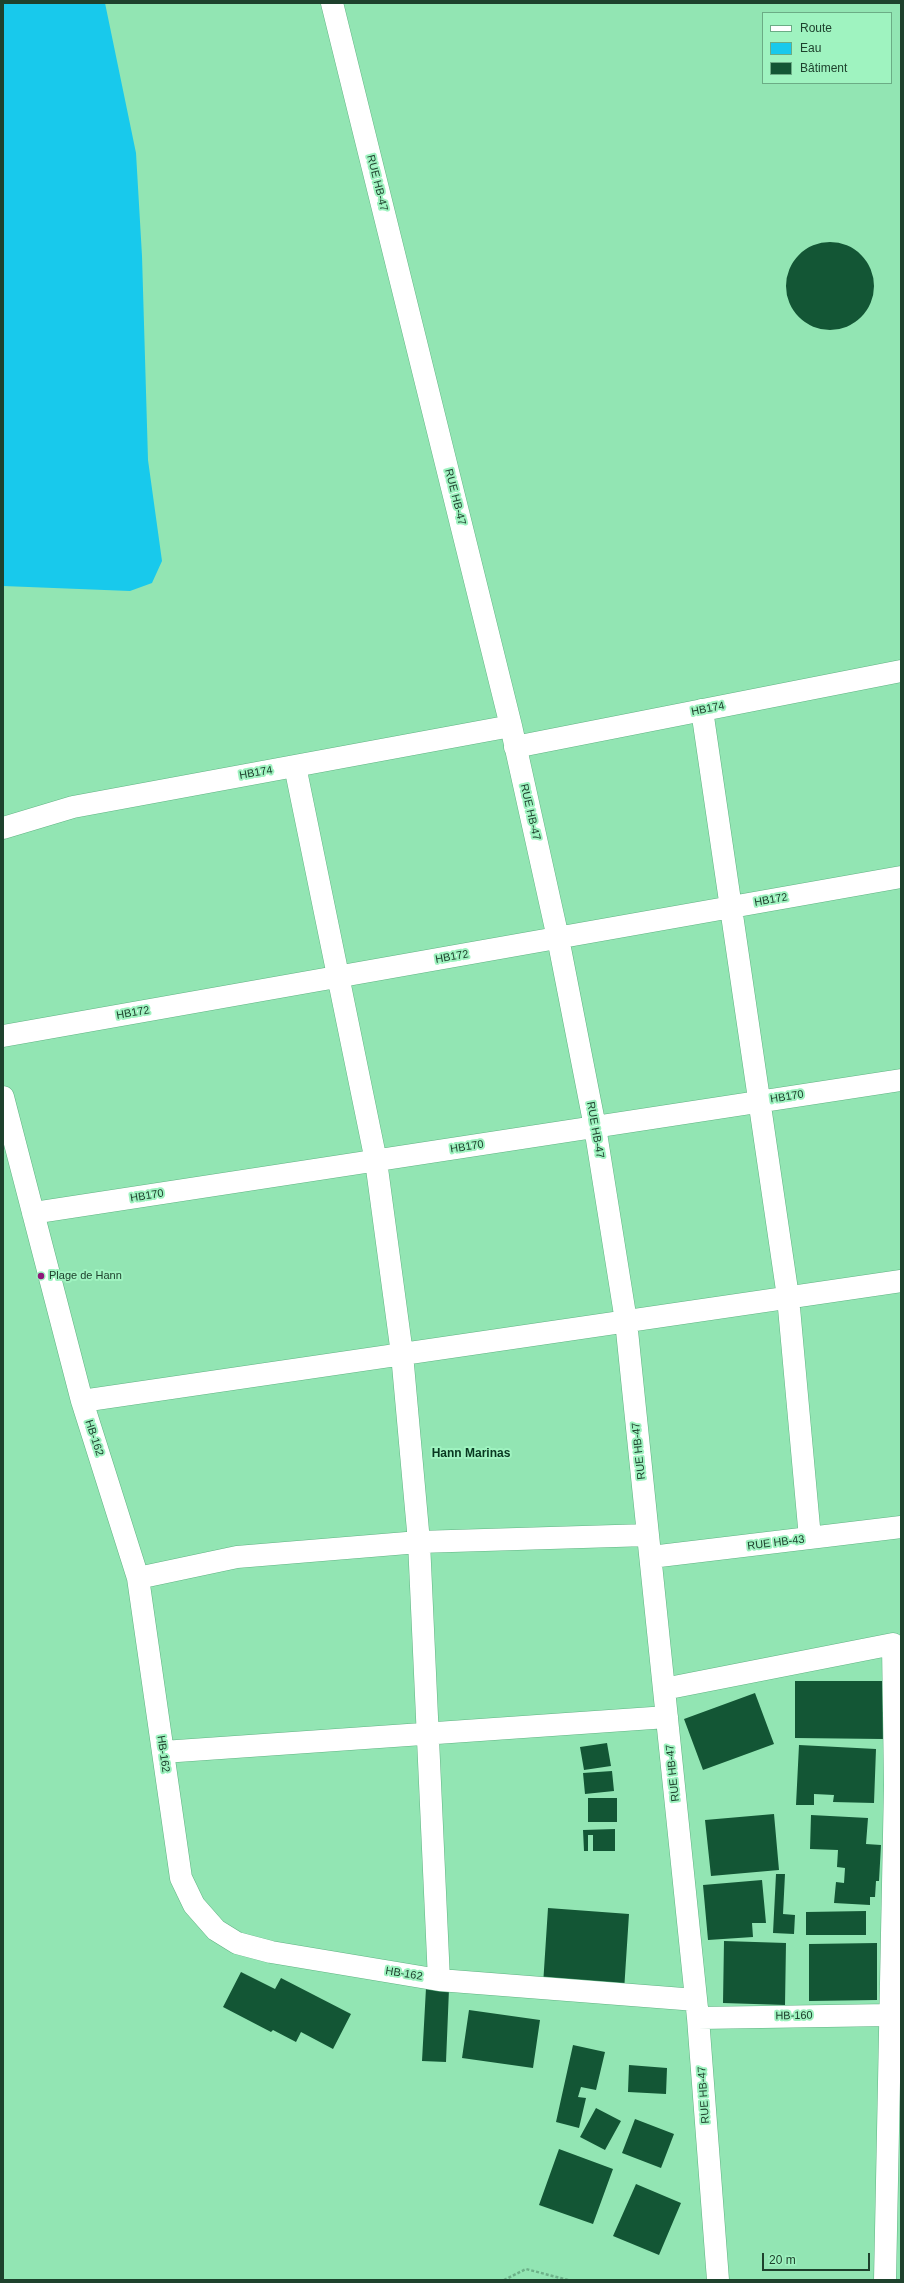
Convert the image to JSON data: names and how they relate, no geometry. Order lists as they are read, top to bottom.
{
  "streets": {
    "street": [
      "RUE HB-47",
      "HB174",
      "HB172",
      "HB170",
      "HB-162",
      "RUE HB-43",
      "HB-160"
    ]
  },
  "crossings": [
    ["RUE HB-47", "HB174"],
    ["RUE HB-47", "HB172"],
    ["RUE HB-47", "HB170"],
    ["RUE HB-47", "HB-162"],
    ["RUE HB-47", "RUE HB-43"],
    ["RUE HB-47", "HB-160"],
    ["HB170", "HB-162"],
    ["HB-162", "HB-160"]
  ],
  "districts": ["Hann Marinas"],
  "places": ["Plage de Hann"],
  "legend": ["Route", "Eau", "Bâtiment"],
  "scale_bar": "20 m"
}
